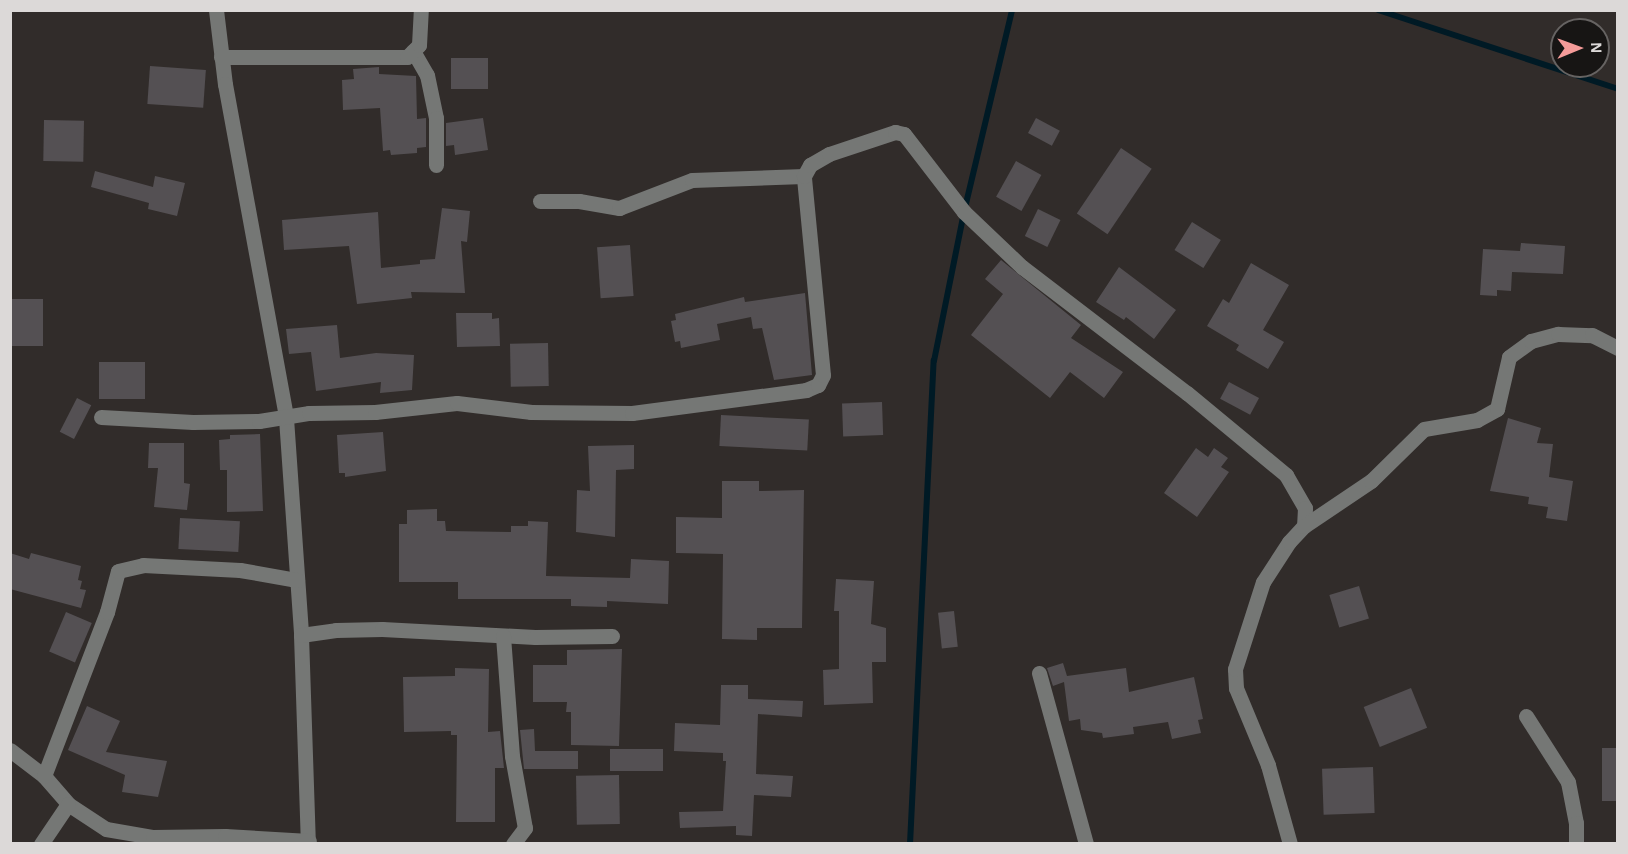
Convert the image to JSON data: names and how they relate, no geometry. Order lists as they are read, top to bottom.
{
  "north": "right"
}
